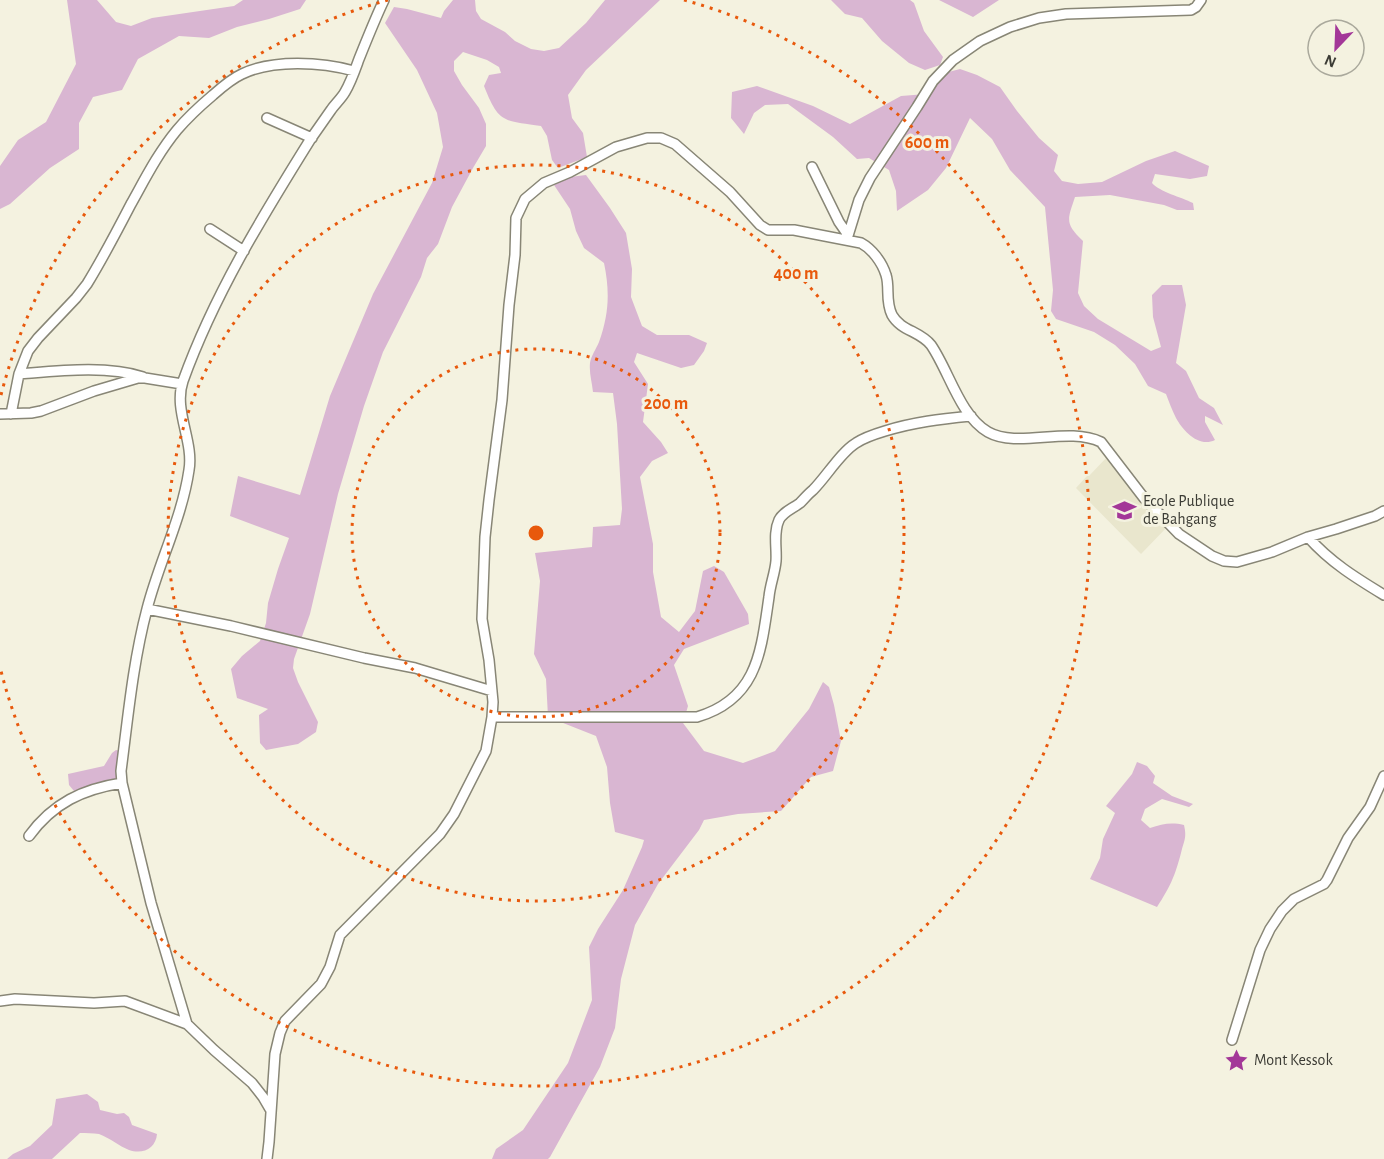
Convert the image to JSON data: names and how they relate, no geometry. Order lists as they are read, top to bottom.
{
  "places": {
    "school or university": ["Ecole Publique de Bahgang"],
    "place": ["Mont Kessok"]
  },
  "north": "bottom left",
  "rings": ["600 m", "400 m", "200 m"]
}
